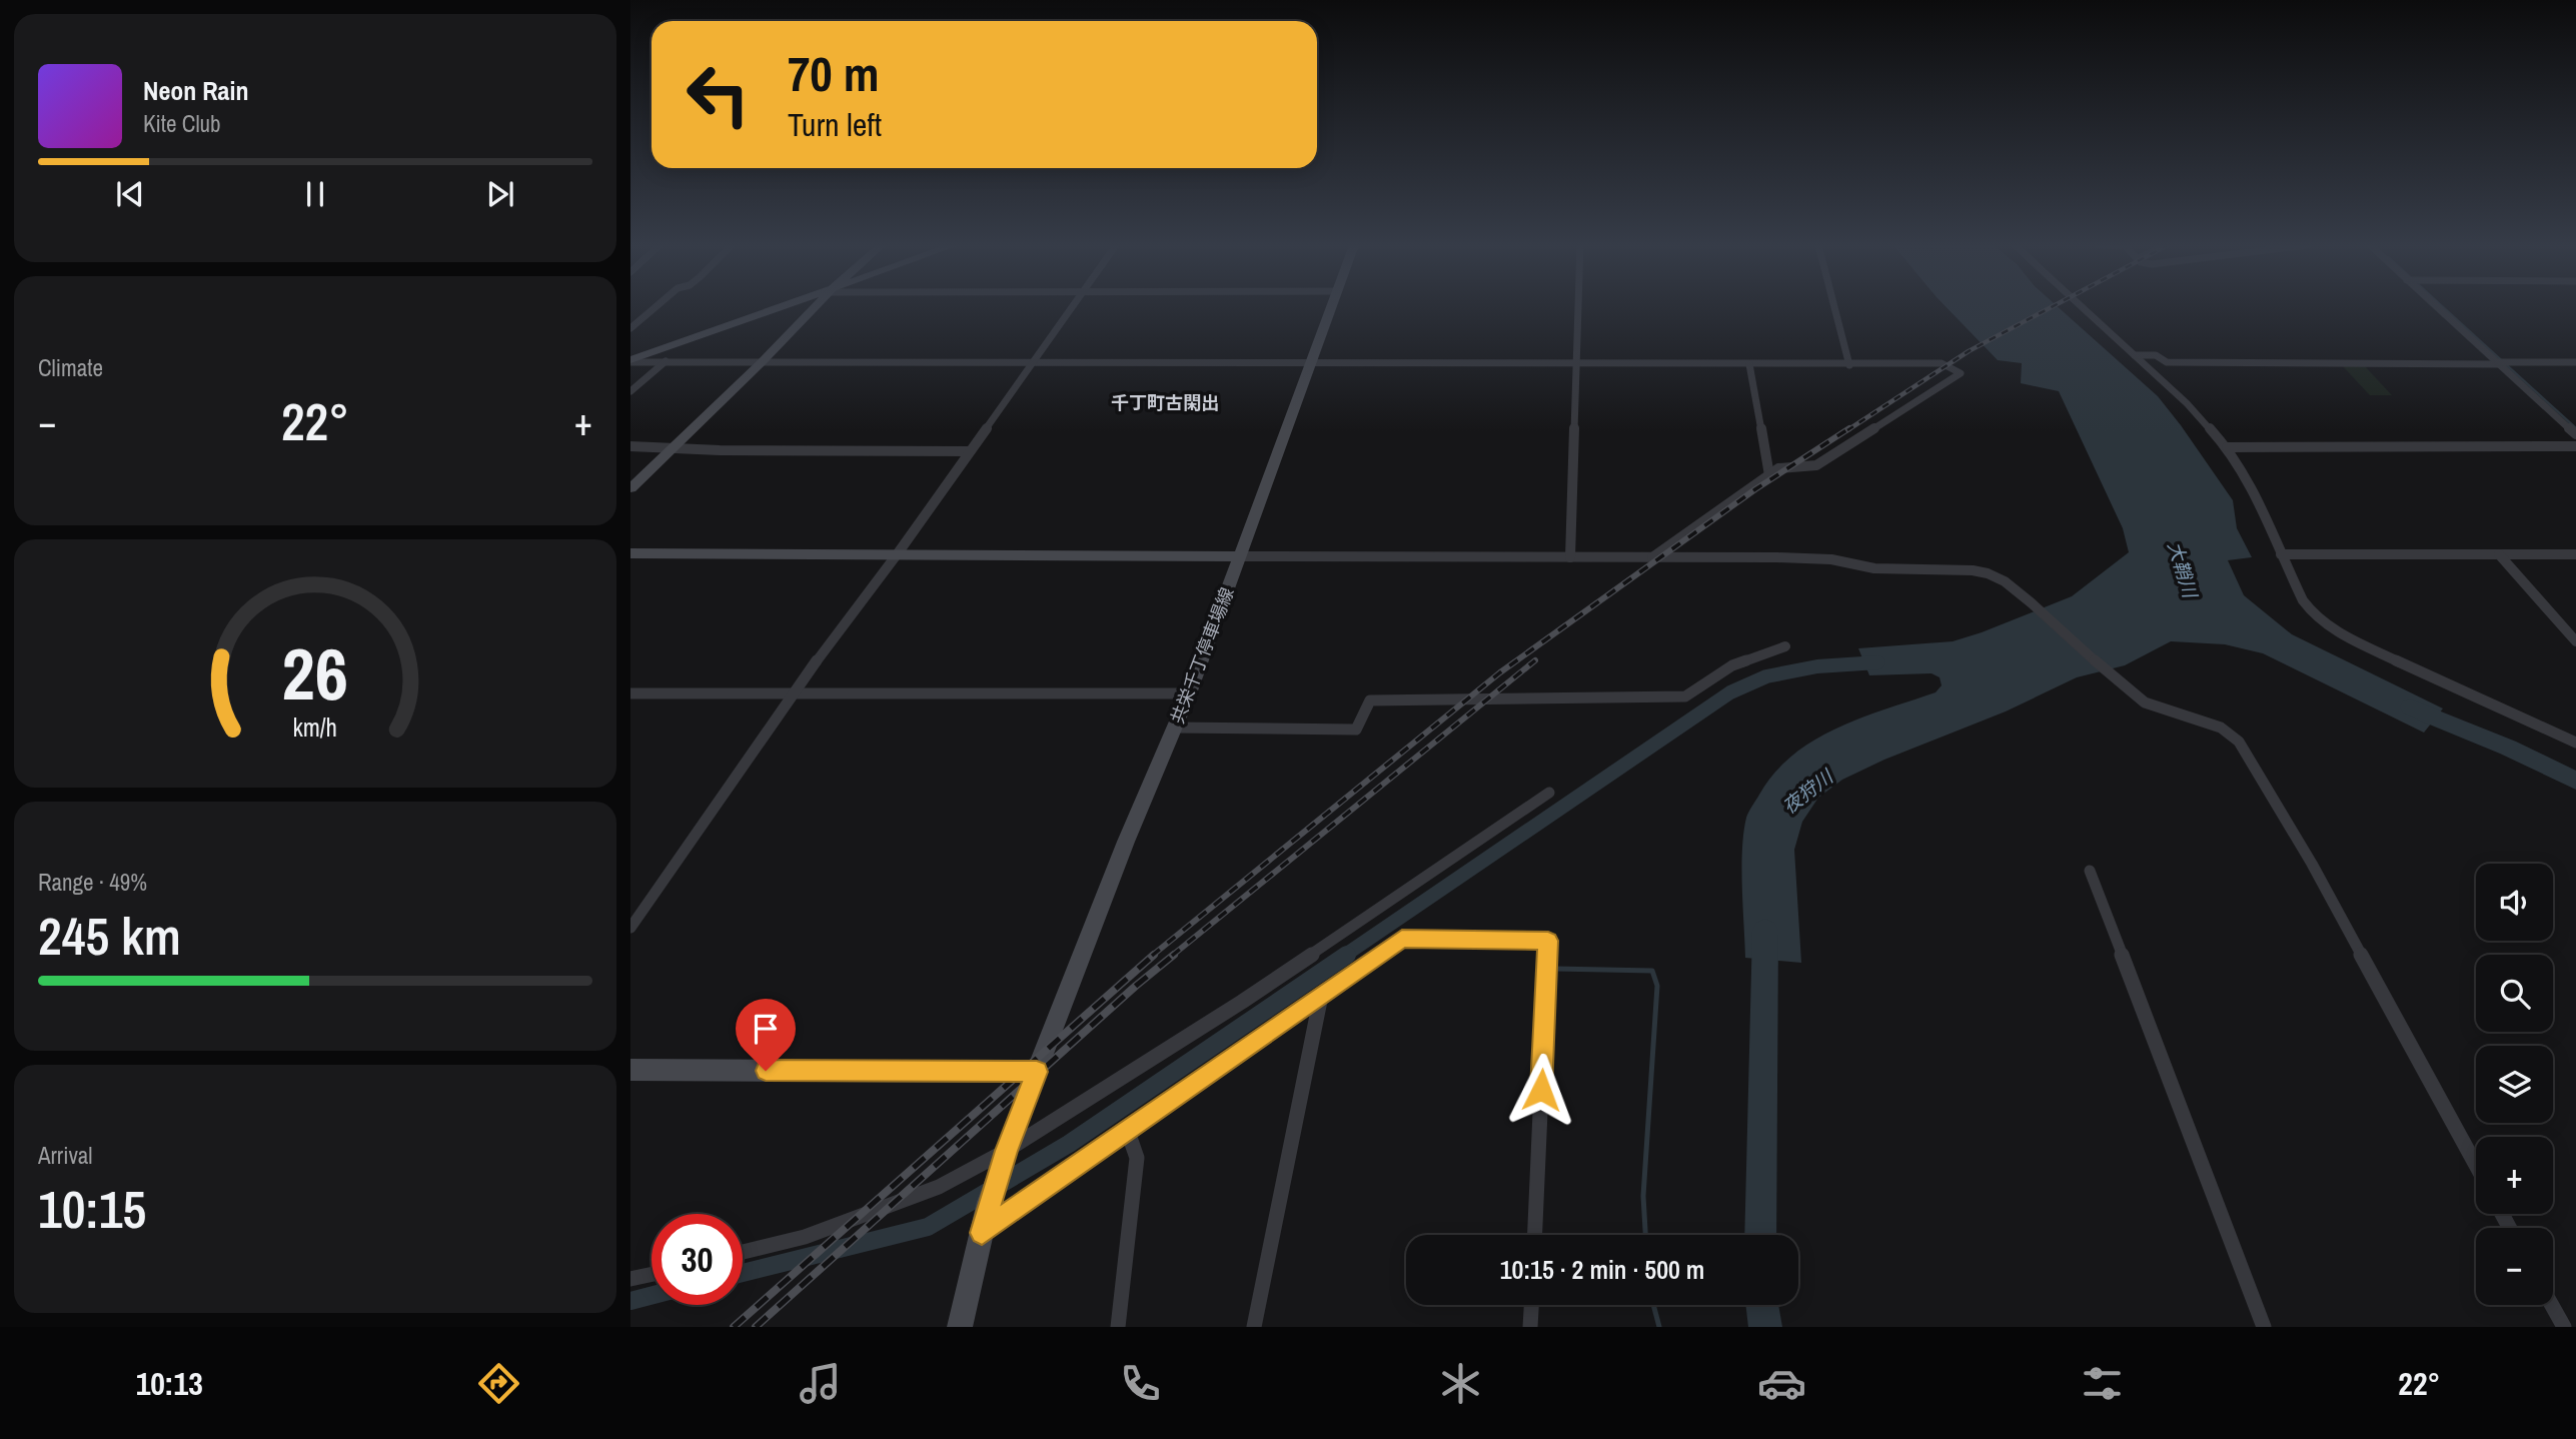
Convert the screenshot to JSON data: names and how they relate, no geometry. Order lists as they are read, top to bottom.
{
  "streets": {
    "main road": ["共栄千丁停車場線"]
  },
  "districts": ["千丁町古閑出"],
  "water": ["大鞘川", "夜狩川"],
  "page": {
    "turn": ["70 m", "Turn left"],
    "song": ["Neon Rain", "Kite Club"],
    "tile": [
      "Climate",
      ["Range · 49%", "245 km"],
      ["Arrival", "10:15"]
    ],
    "heat": ["−", "22°", "+"],
    "map_buttons": ["+", "−"],
    "limit": "30",
    "trip": "10:15 · 2 min · 500 m",
    "tabs": ["10:13", "22°"],
    "gauge": ["26", "km/h"]
  }
}
